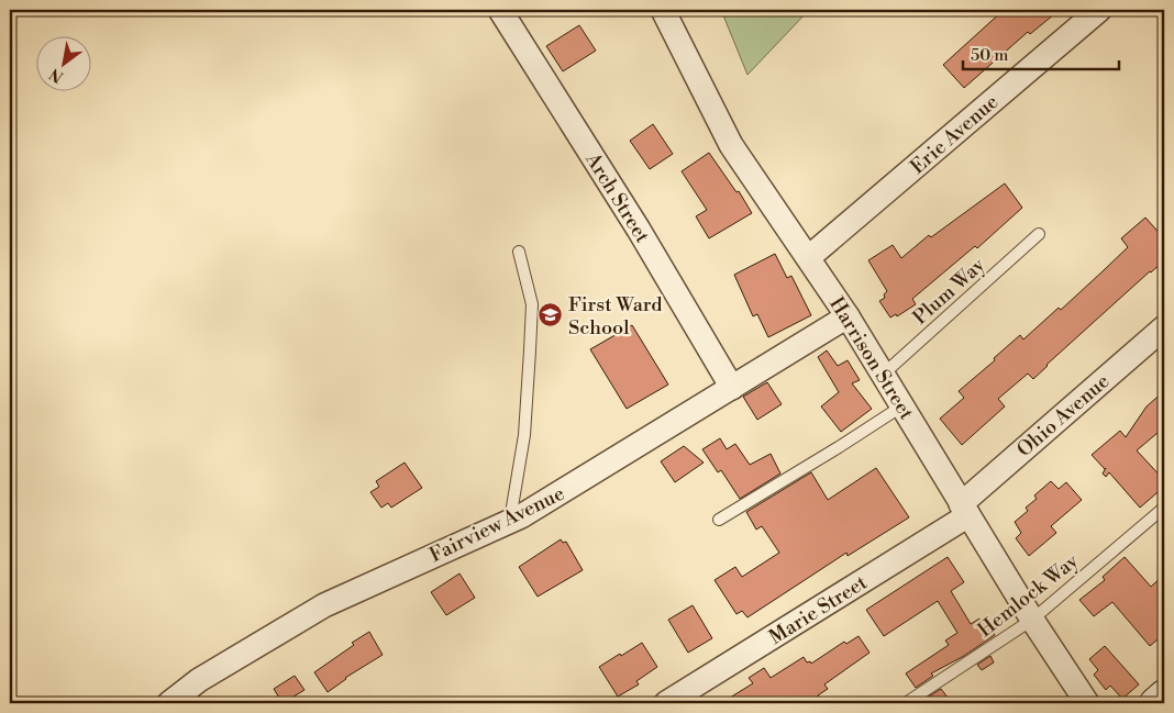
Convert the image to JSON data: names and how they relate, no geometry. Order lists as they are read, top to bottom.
{
  "streets": {
    "street": [
      "Erie Avenue",
      "Arch Street",
      "Harrison Street",
      "Ohio Avenue",
      "Fairview Avenue",
      "Marie Street"
    ],
    "lane": ["Plum Way", "Hemlock Way"]
  },
  "crossings": [
    ["Erie Avenue", "Harrison Street"],
    ["Arch Street", "Fairview Avenue"],
    ["Plum Way", "Harrison Street"],
    ["Harrison Street", "Ohio Avenue"],
    ["Harrison Street", "Fairview Avenue"],
    ["Harrison Street", "Hemlock Way"],
    ["Harrison Street", "Marie Street"],
    ["Ohio Avenue", "Marie Street"]
  ],
  "places": {
    "school or university": ["First Ward School"]
  },
  "scale_bar": "50 m",
  "north": "bottom left"
}
